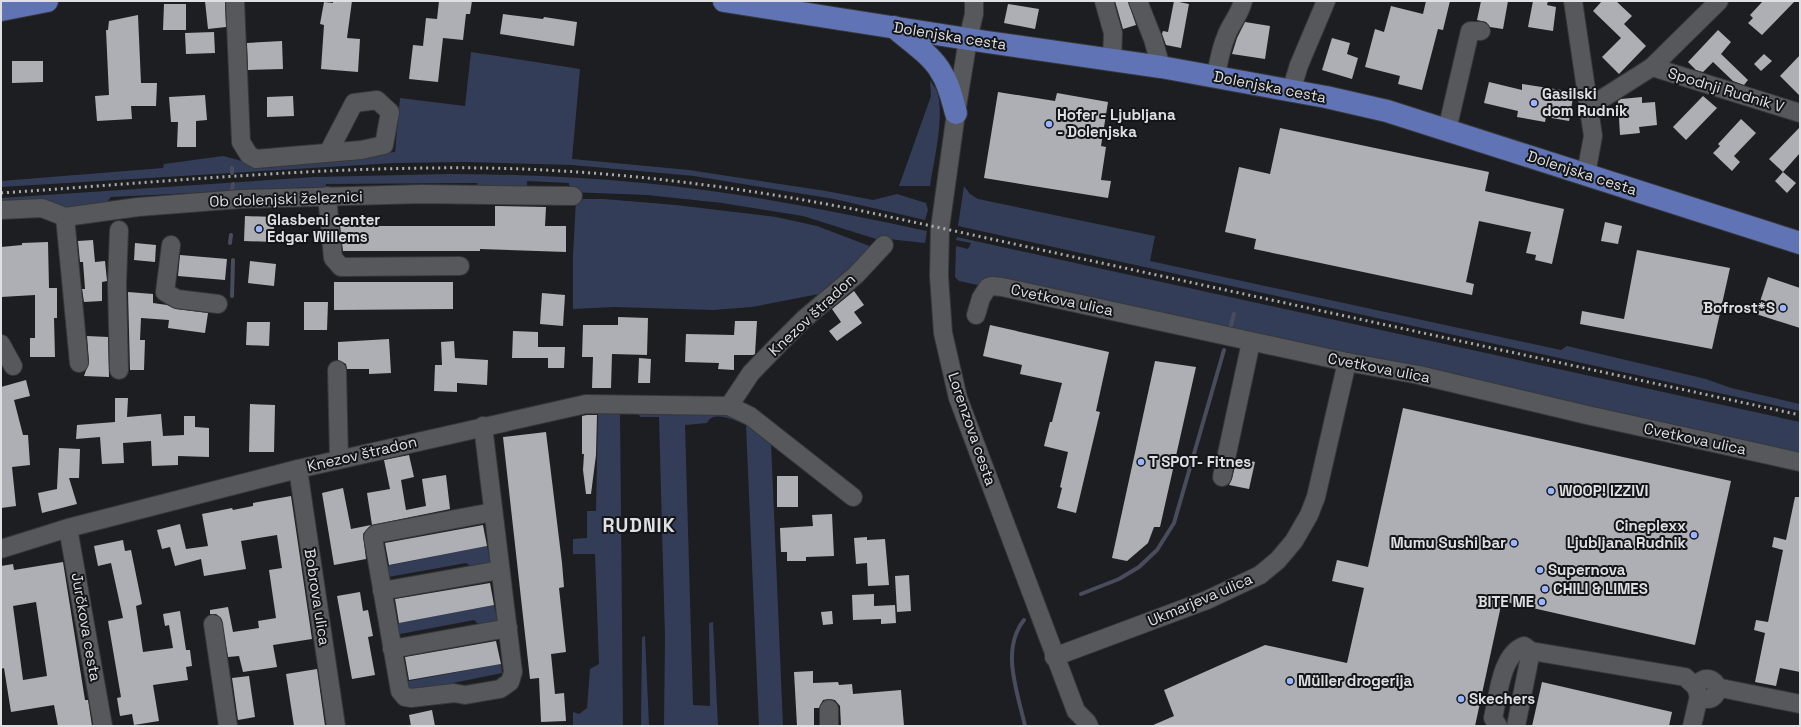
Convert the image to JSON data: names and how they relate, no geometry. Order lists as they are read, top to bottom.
{
  "streets": {
    "main road": ["Dolenjska cesta"],
    "street": [
      "Spodnji Rudnik V",
      "Ob dolenjski železnici",
      "Cvetkova ulica",
      "Knezov štradon",
      "Lorenzova cesta",
      "Bobrova ulica",
      "Ukmarjeva ulica",
      "Jurčkova cesta"
    ]
  },
  "crossings": [
    ["Dolenjska cesta", "Lorenzova cesta"],
    ["Cvetkova ulica", "Ukmarjeva ulica"],
    ["Knezov štradon", "Bobrova ulica"],
    ["Knezov štradon", "Jurčkova cesta"],
    ["Lorenzova cesta", "Ukmarjeva ulica"]
  ],
  "districts": ["RUDNIK"],
  "places": [
    "Gasilski dom Rudnik",
    "Hofer - Ljubljana - Dolenjska",
    "Glasbeni center Edgar Willems",
    "Bofrost*S",
    "T SPOT- Fitnes",
    "WOOP! IZZIVI",
    "Cineplexx Ljubljana Rudnik",
    "Mumu Sushi bar",
    "Supernova",
    "CHILI & LIMES",
    "BITE ME",
    "Müller drogerija",
    "Skechers"
  ]
}
